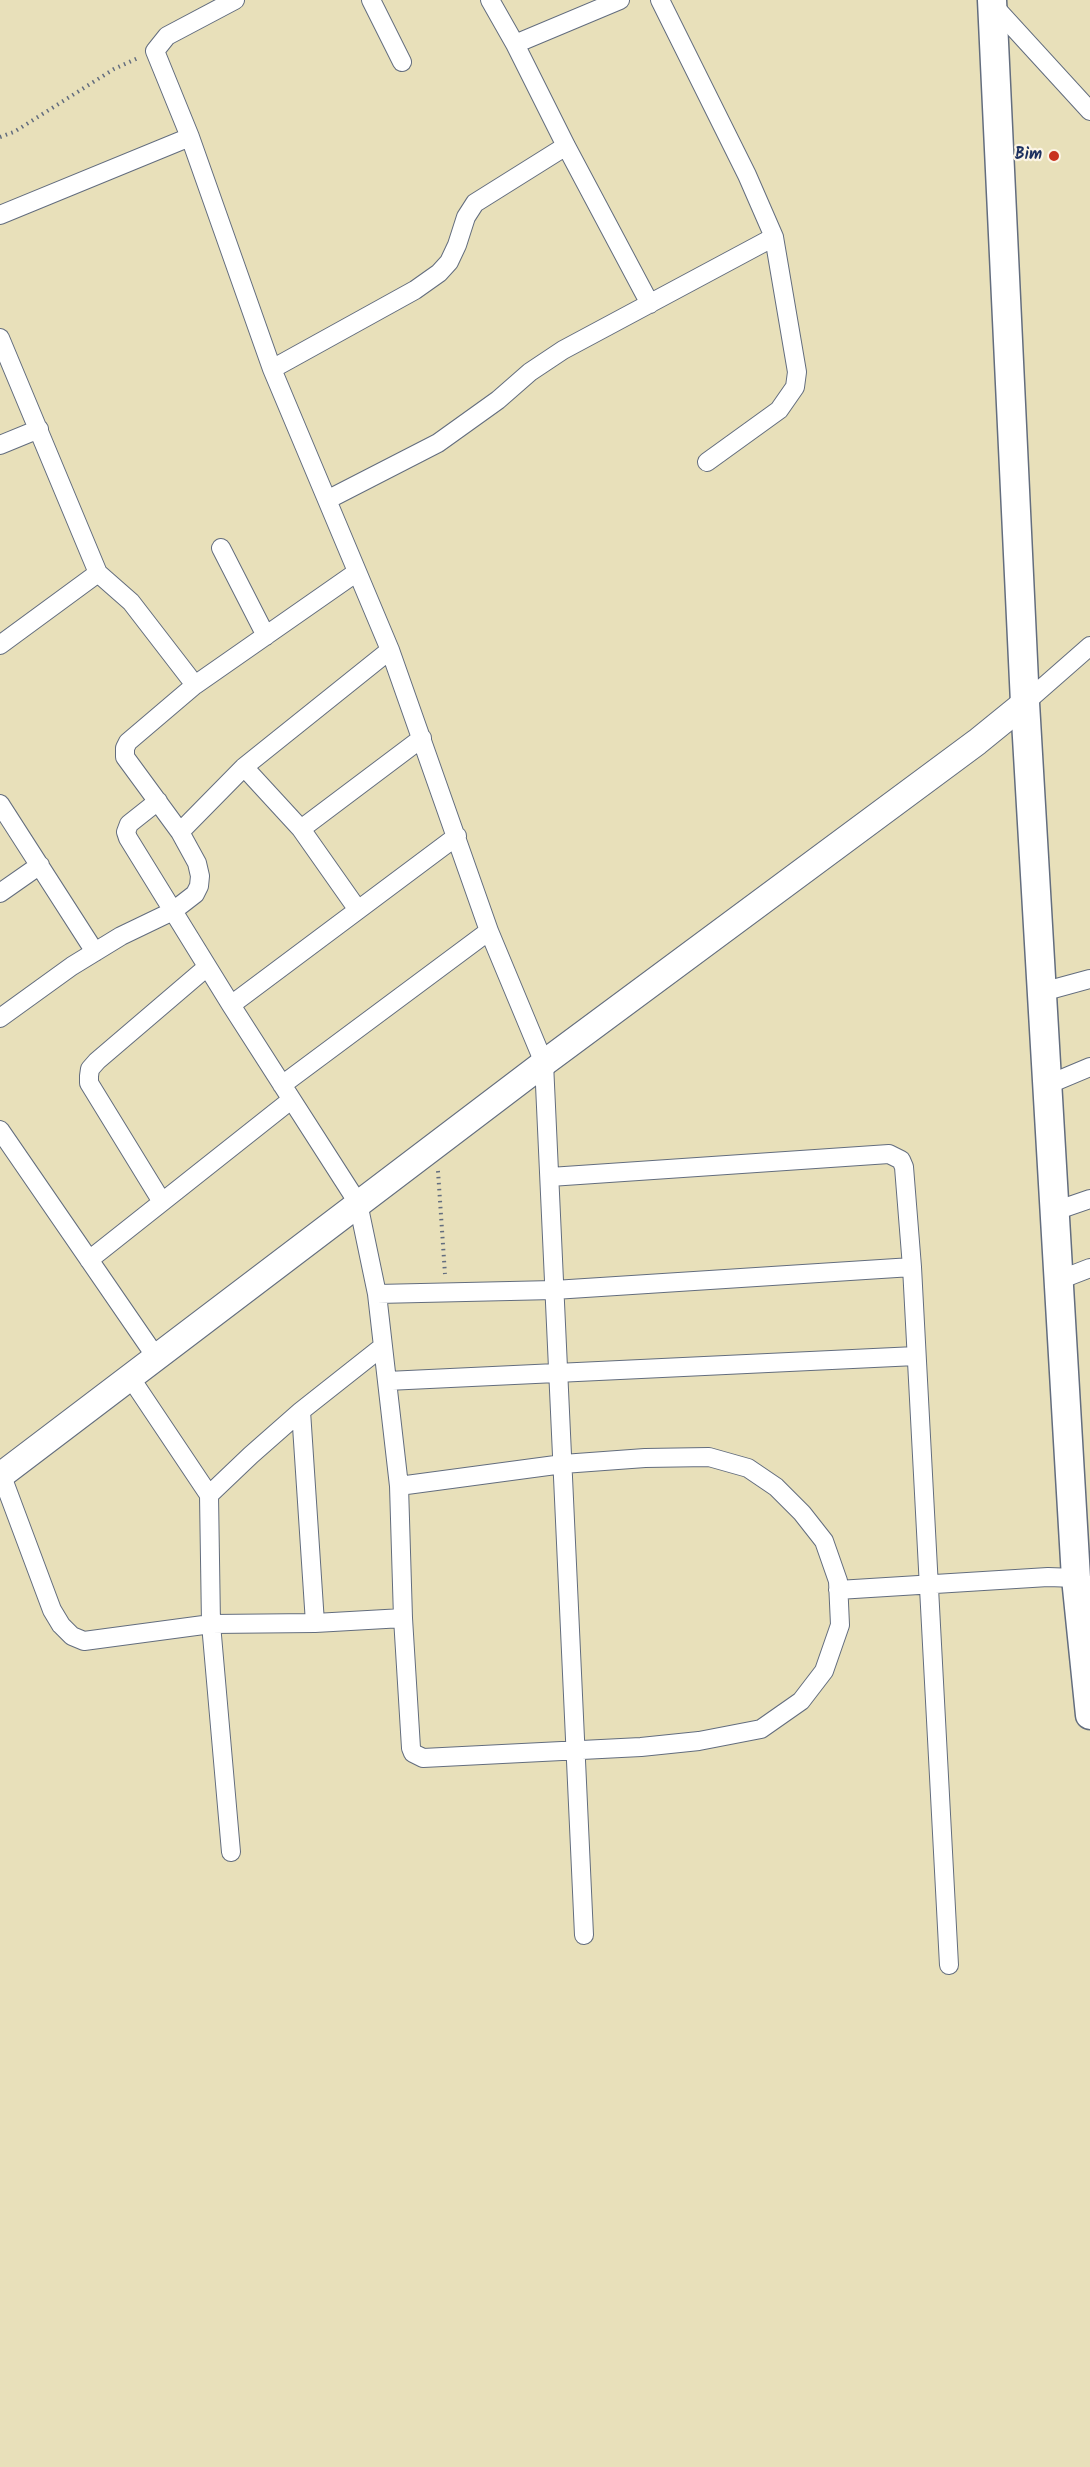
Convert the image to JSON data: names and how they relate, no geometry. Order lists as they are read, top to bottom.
{
  "places": ["Bim"]
}
